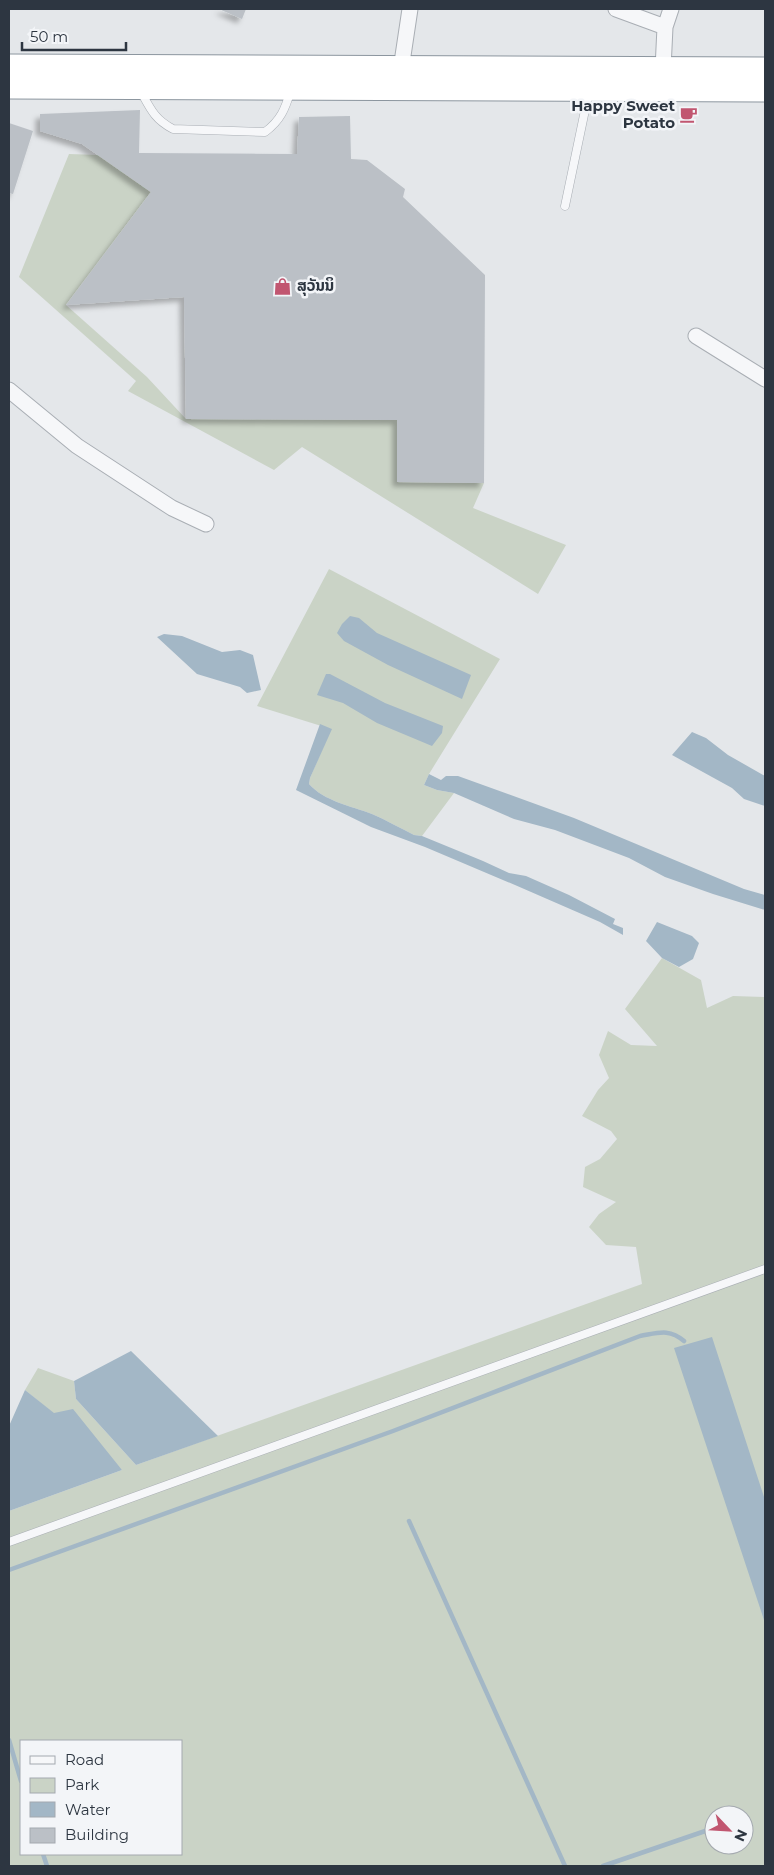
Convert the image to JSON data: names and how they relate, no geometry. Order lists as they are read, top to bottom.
{
  "places": {
    "cafe": ["Happy Sweet Potato"],
    "shop": ["ສຸວັນນິ"]
  },
  "legend": [
    "Road",
    "Park",
    "Water",
    "Building"
  ],
  "scale_bar": "50 m",
  "north": "bottom right"
}
